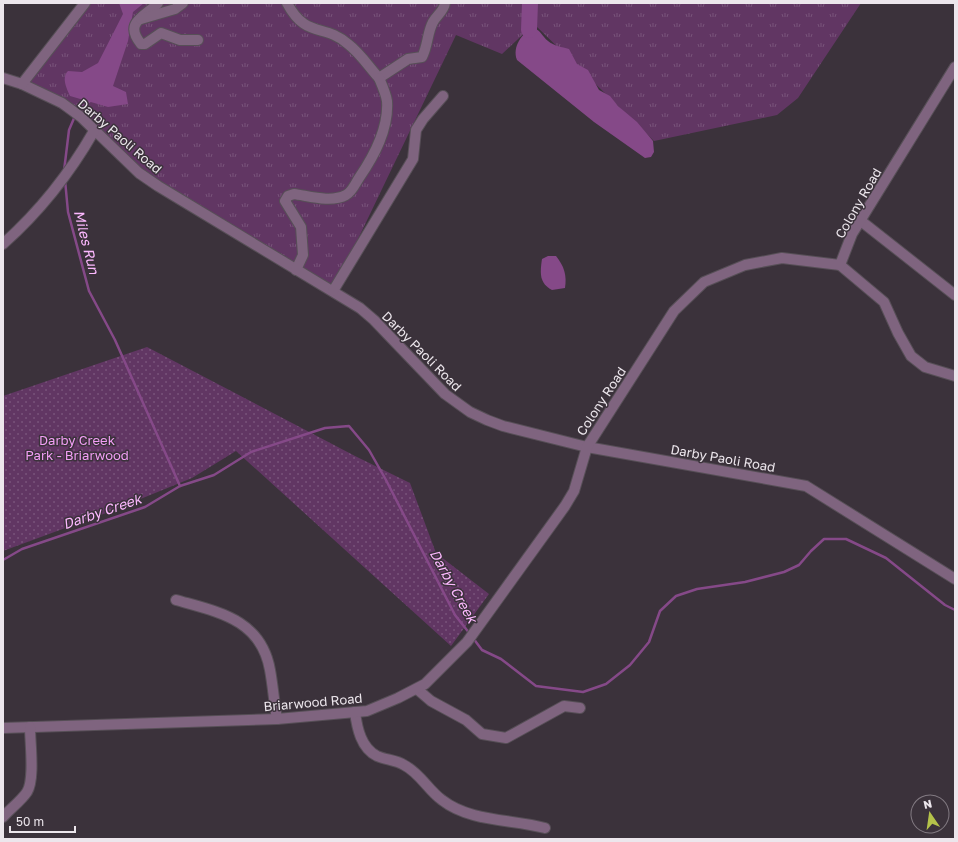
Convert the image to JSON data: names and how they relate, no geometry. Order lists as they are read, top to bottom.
{
  "streets": {
    "street": ["Darby Paoli Road", "Colony Road", "Briarwood Road"]
  },
  "crossings": [
    ["Darby Paoli Road", "Colony Road"],
    ["Darby Paoli Road", "Briarwood Road"],
    ["Colony Road", "Briarwood Road"]
  ],
  "water": ["Miles Run", "Darby Creek"],
  "parks": ["Darby Creek Park - Briarwood"],
  "scale_bar": "50 m",
  "north": "top"
}
